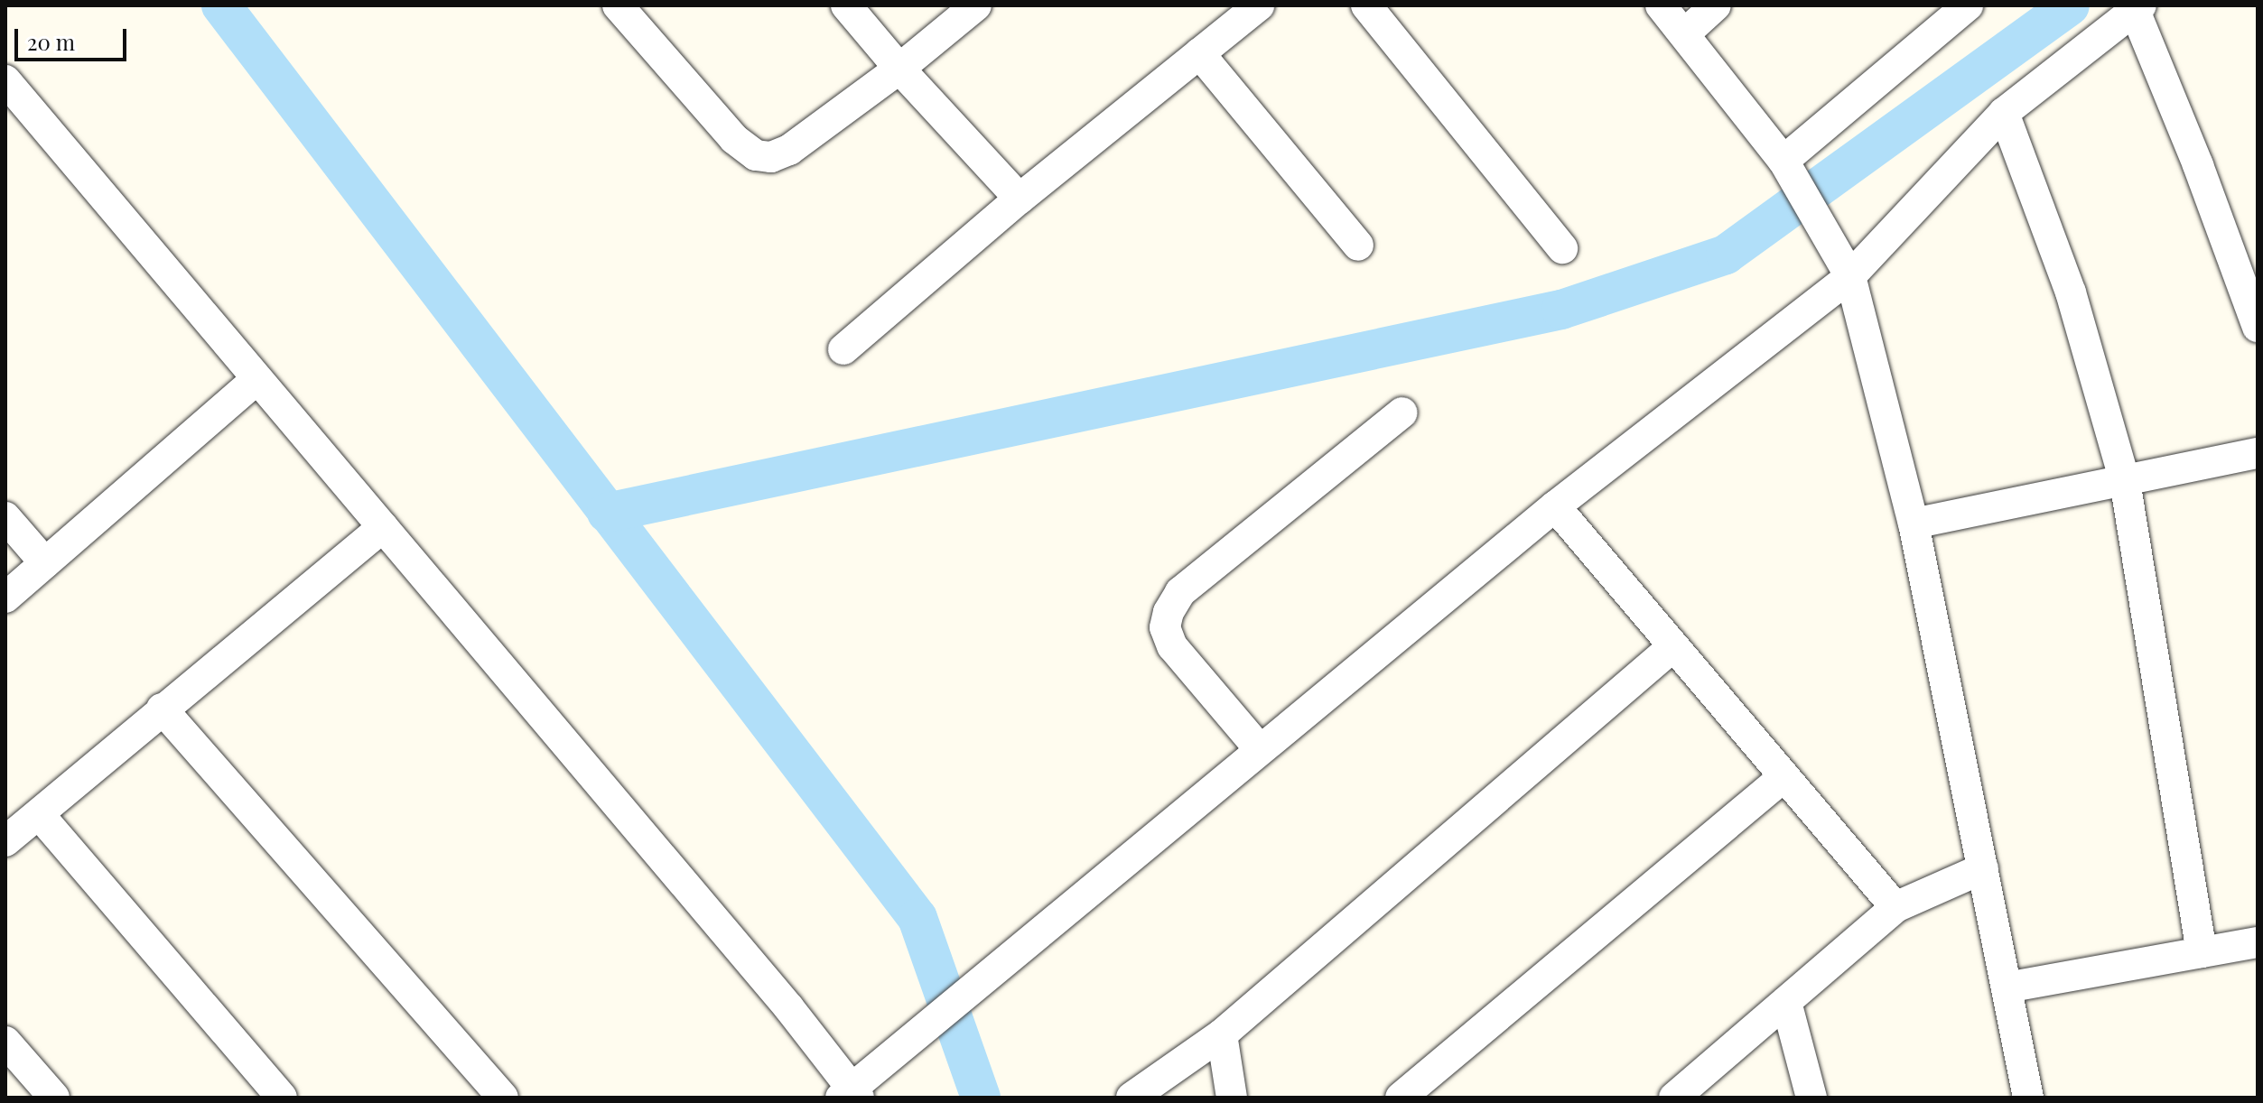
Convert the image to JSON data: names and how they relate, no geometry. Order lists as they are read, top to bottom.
{
  "scale_bar": "20 m"
}
